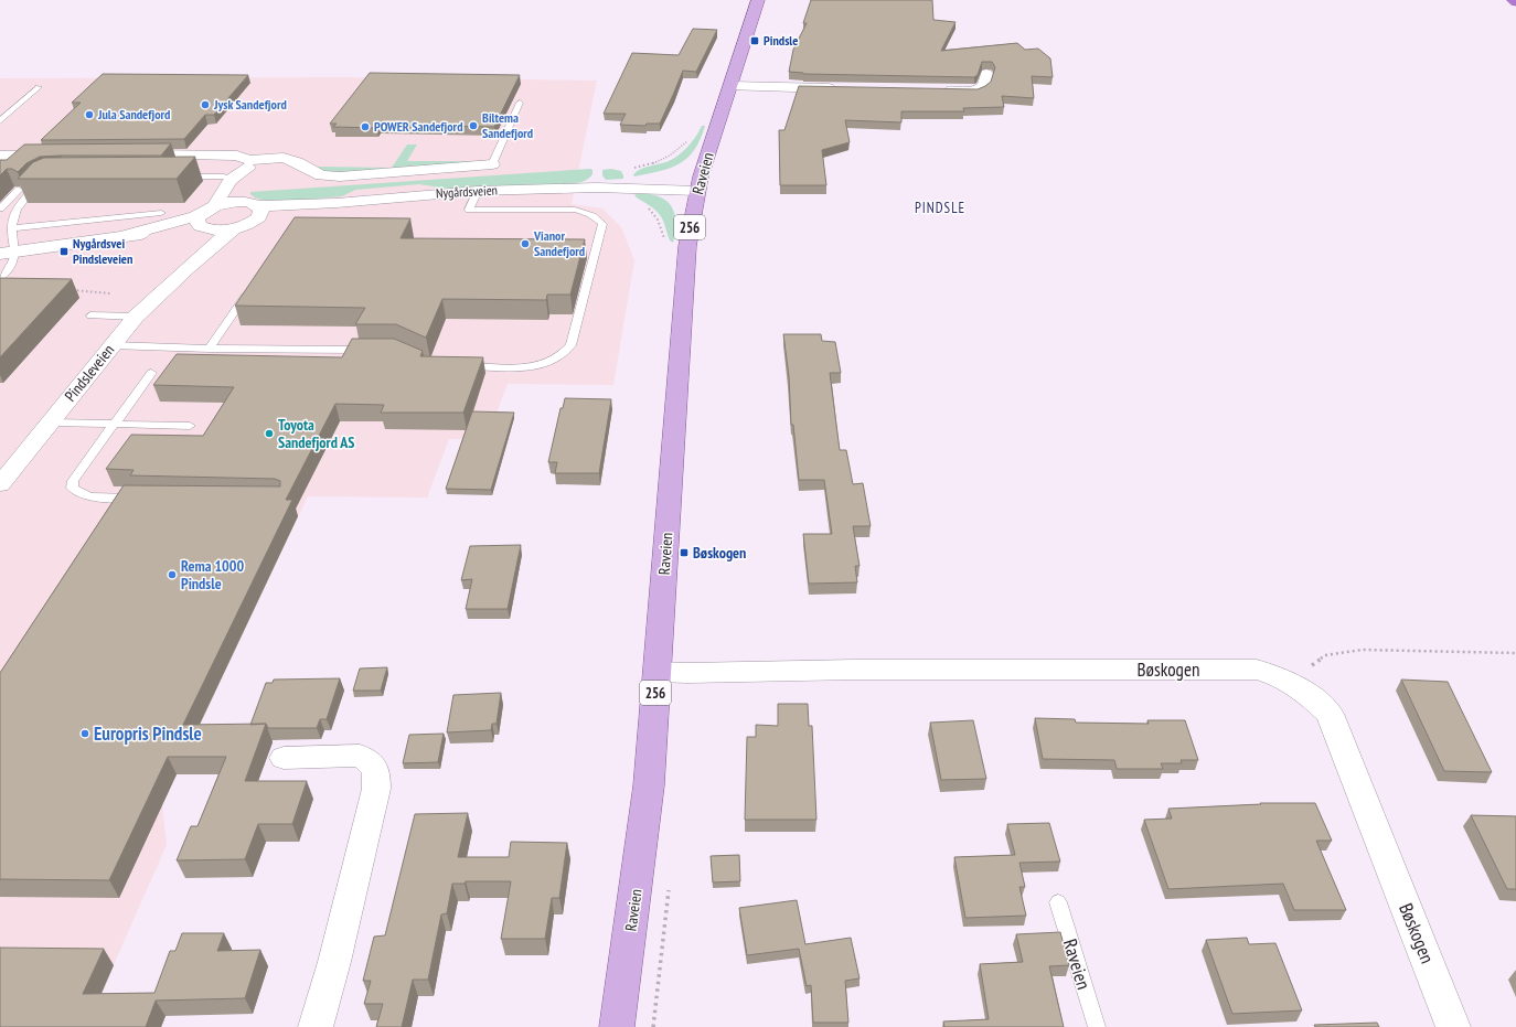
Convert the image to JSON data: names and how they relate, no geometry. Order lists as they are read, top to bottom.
{
  "streets": {
    "main road": ["Raveien", "256"],
    "street": ["Nygårdsveien", "Pindsleveien", "Bøskogen"]
  },
  "crossings": [
    ["Raveien", "Nygårdsveien"],
    ["Raveien", "Bøskogen"]
  ],
  "districts": ["PINDSLE"],
  "places": {
    "transit": ["Pindsle", "Nygårdsvei Pindsleveien", "Bøskogen"],
    "other": [
      "Jysk Sandefjord",
      "Jula Sandefjord",
      "Biltema Sandefjord",
      "POWER Sandefjord",
      "Vianor Sandefjord",
      "Toyota Sandefjord AS",
      "Rema 1000 Pindsle",
      "Europris Pindsle"
    ]
  }
}
